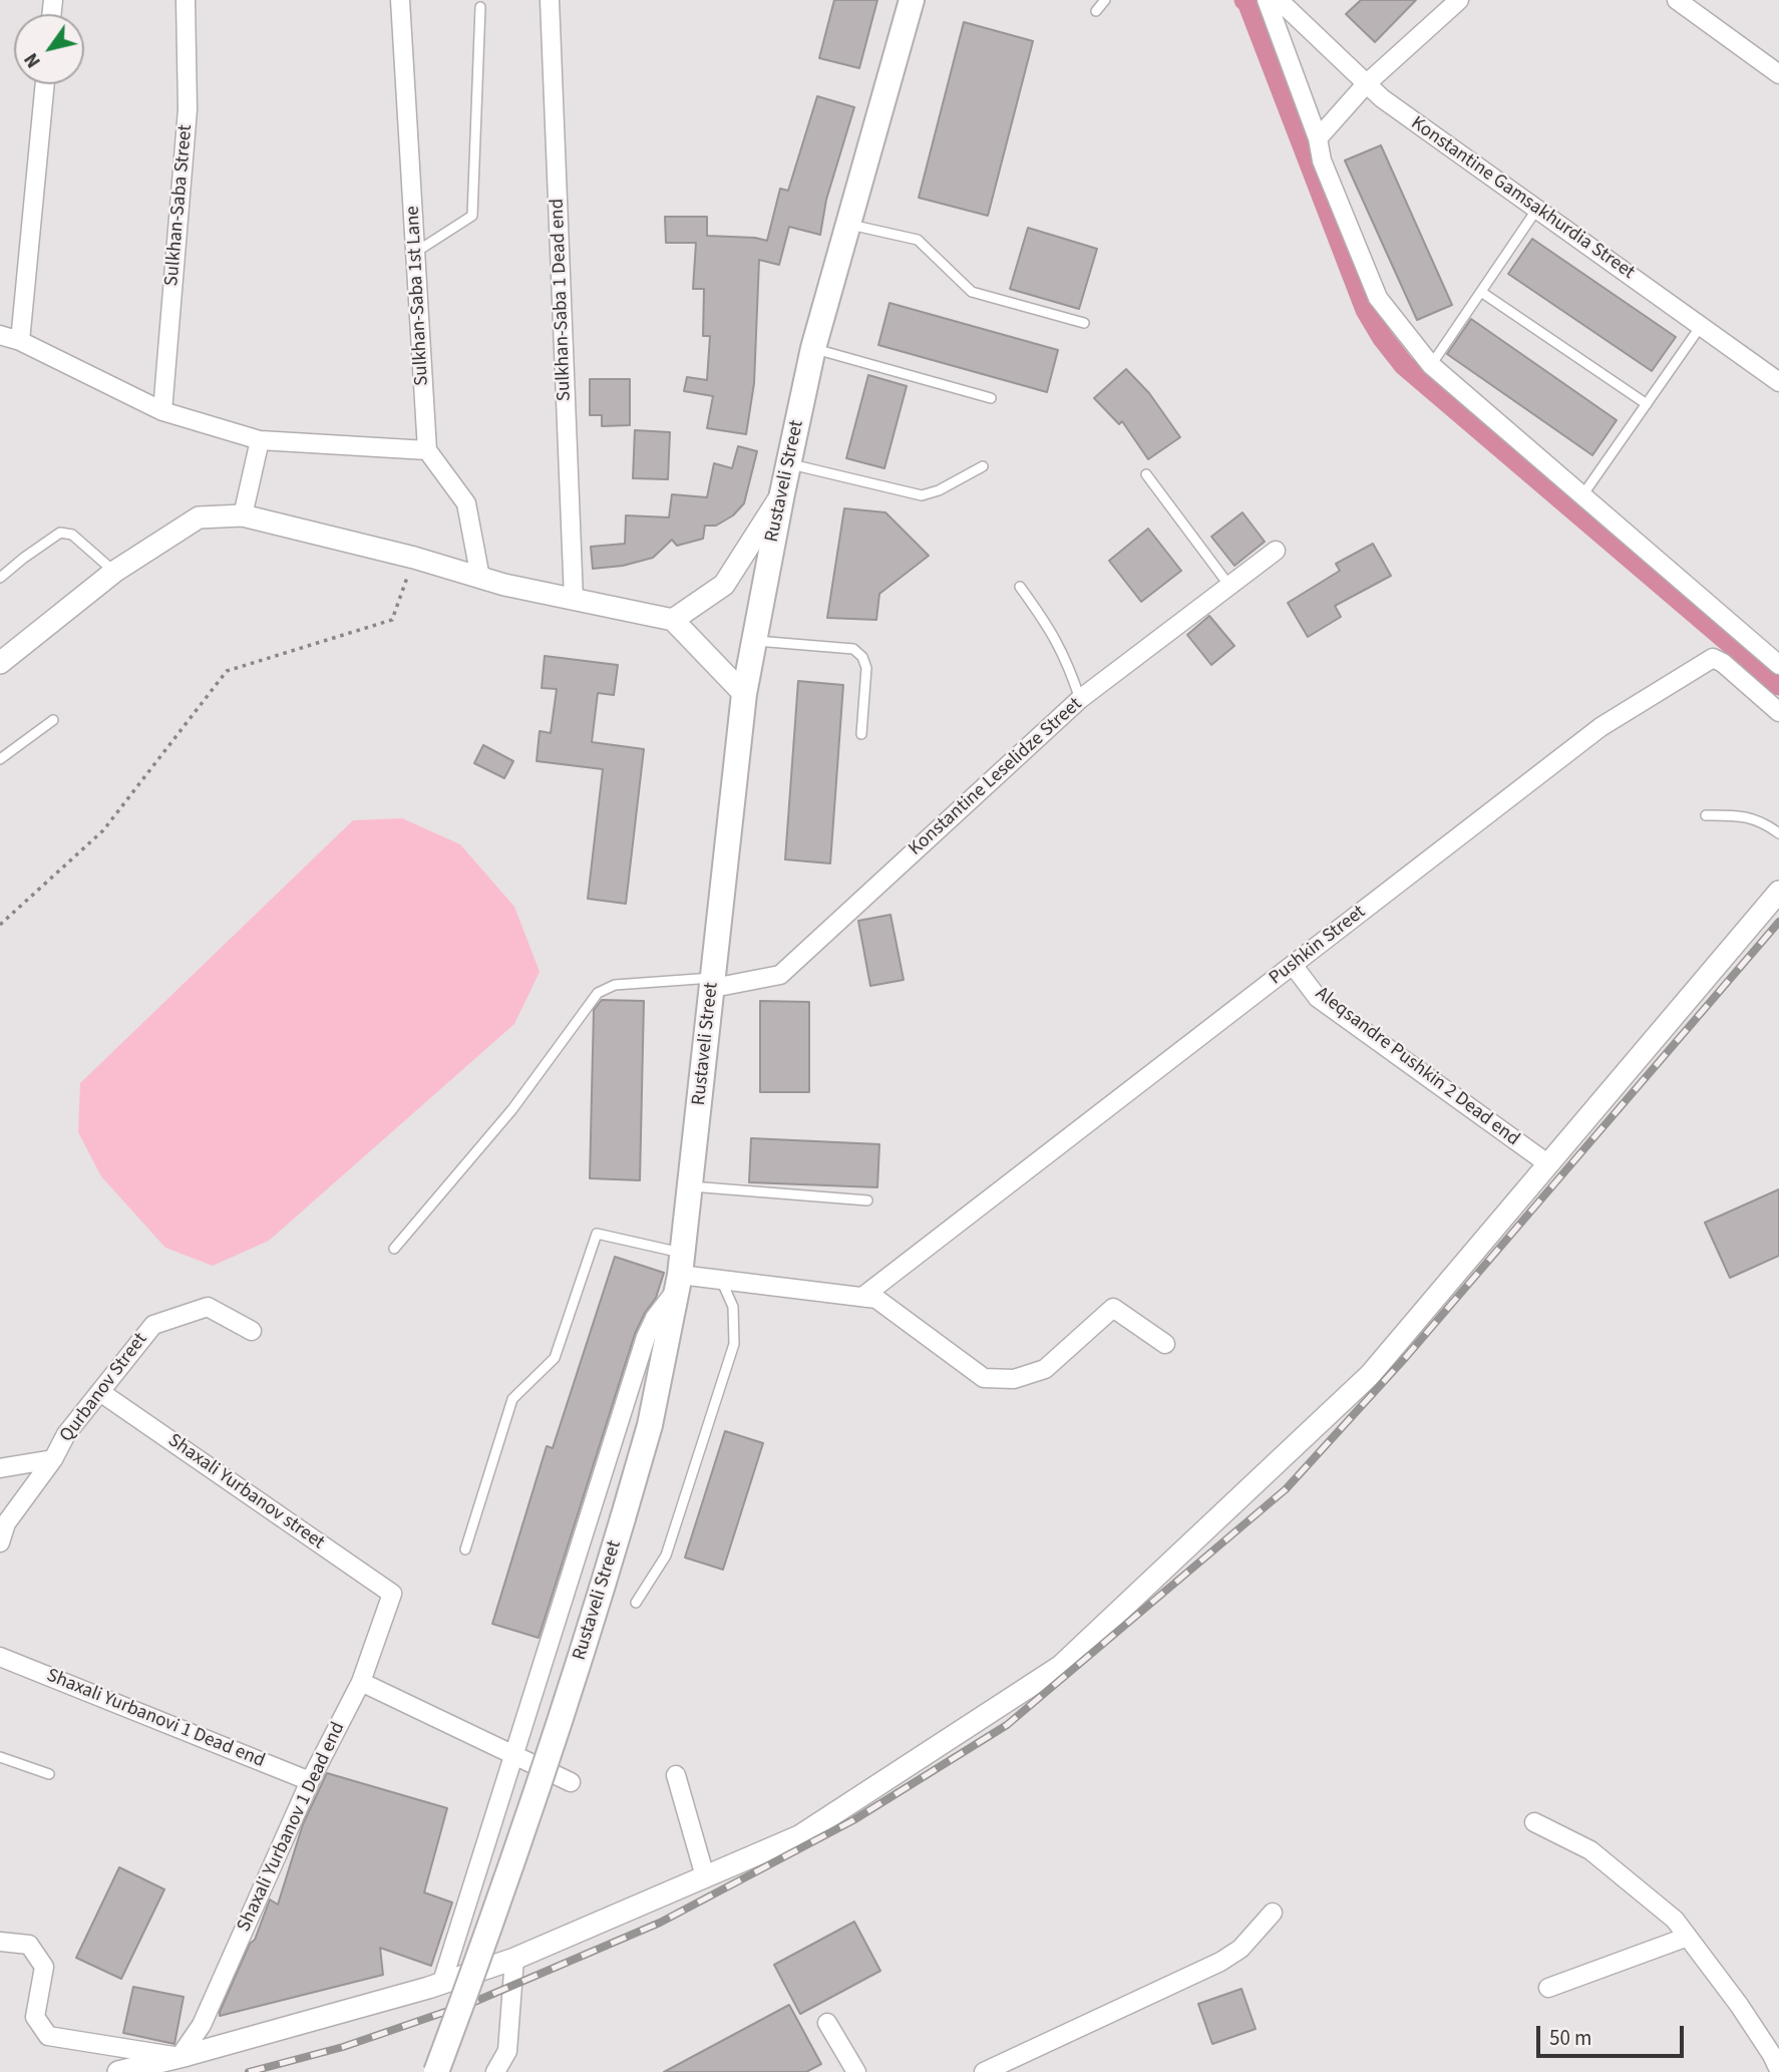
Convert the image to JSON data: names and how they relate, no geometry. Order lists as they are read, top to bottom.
{
  "streets": {
    "main road": ["Rustaveli Street"],
    "street": [
      "Konstantine Gamsakhurdia Street",
      "Sulkhan-Saba Street",
      "Sulkhan-Saba 1st Lane",
      "Sulkhan-Saba 1 Dead end",
      "Konstantine Leselidze Street",
      "Pushkin Street",
      "Aleqsandre Pushkin 2 Dead end",
      "Qurbanov Street",
      "Shaxali Yurbanov street",
      "Shaxali Yurbanovi 1 Dead end",
      "Shaxali Yurbanov 1 Dead end"
    ]
  },
  "crossings": [
    ["Rustaveli Street", "Konstantine Leselidze Street"],
    ["Pushkin Street", "Aleqsandre Pushkin 2 Dead end"],
    ["Qurbanov Street", "Shaxali Yurbanov street"],
    ["Shaxali Yurbanov street", "Shaxali Yurbanov 1 Dead end"],
    ["Shaxali Yurbanovi 1 Dead end", "Shaxali Yurbanov 1 Dead end"]
  ],
  "scale_bar": "50 m",
  "north": "bottom left"
}
